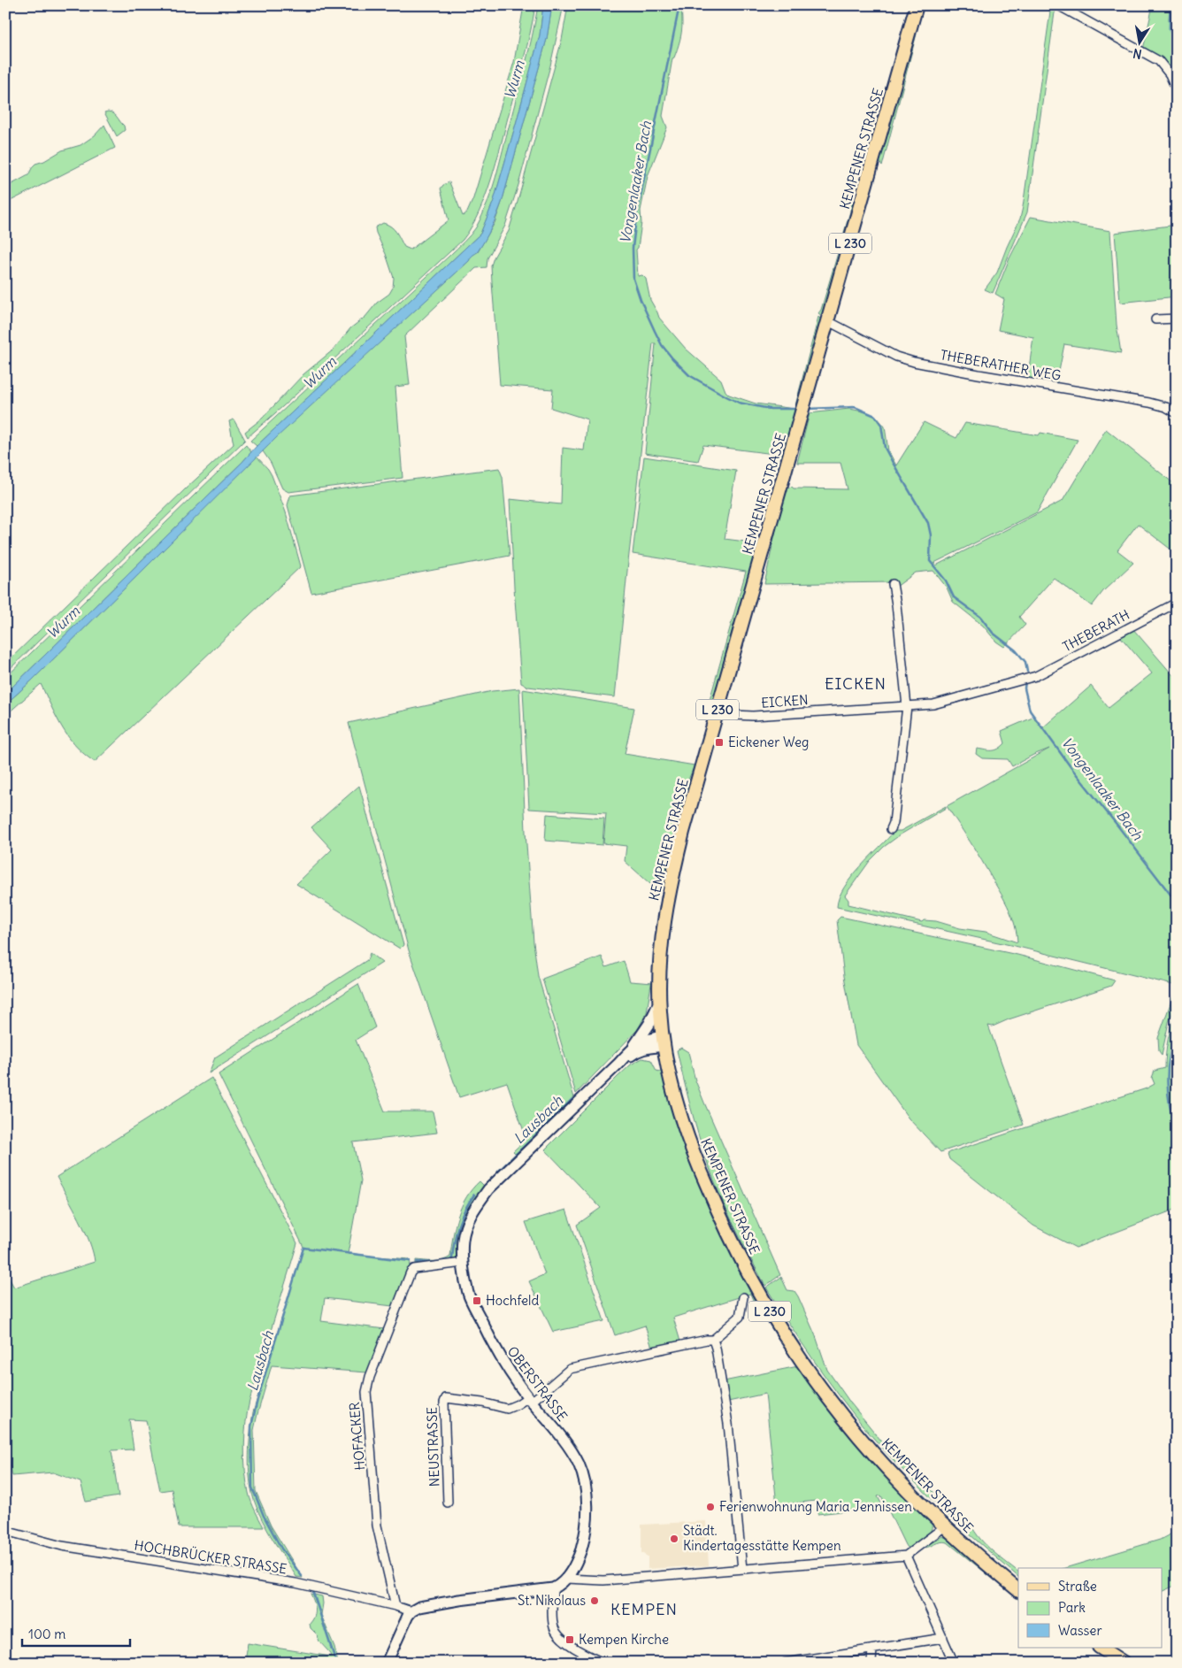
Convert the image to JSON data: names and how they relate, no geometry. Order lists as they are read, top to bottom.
{
  "streets": {
    "main road": ["KEMPENER STRASSE", "L 230"],
    "street": [
      "THEBERATHER WEG",
      "THEBERATH",
      "EICKEN",
      "OBERSTRASSE",
      "HOFACKER",
      "NEUSTRASSE",
      "HOCHBRÜCKER STRASSE"
    ]
  },
  "crossings": [
    ["KEMPENER STRASSE", "THEBERATHER WEG"],
    ["KEMPENER STRASSE", "EICKEN"],
    ["THEBERATH", "EICKEN"],
    ["OBERSTRASSE", "HOFACKER"],
    ["OBERSTRASSE", "NEUSTRASSE"],
    ["HOFACKER", "HOCHBRÜCKER STRASSE"]
  ],
  "districts": ["EICKEN", "KEMPEN"],
  "water": ["Wurm", "Vongenlaaker Bach", "Lausbach"],
  "places": {
    "transit": ["Eickener Weg", "Hochfeld", "Kempen Kirche"],
    "other": ["Ferienwohnung Maria Jennissen", "Städt. Kindertagesstätte Kempen", "St. Nikolaus"]
  },
  "legend": ["Straße", "Park", "Wasser"],
  "scale_bar": "100 m",
  "north": "bottom"
}
